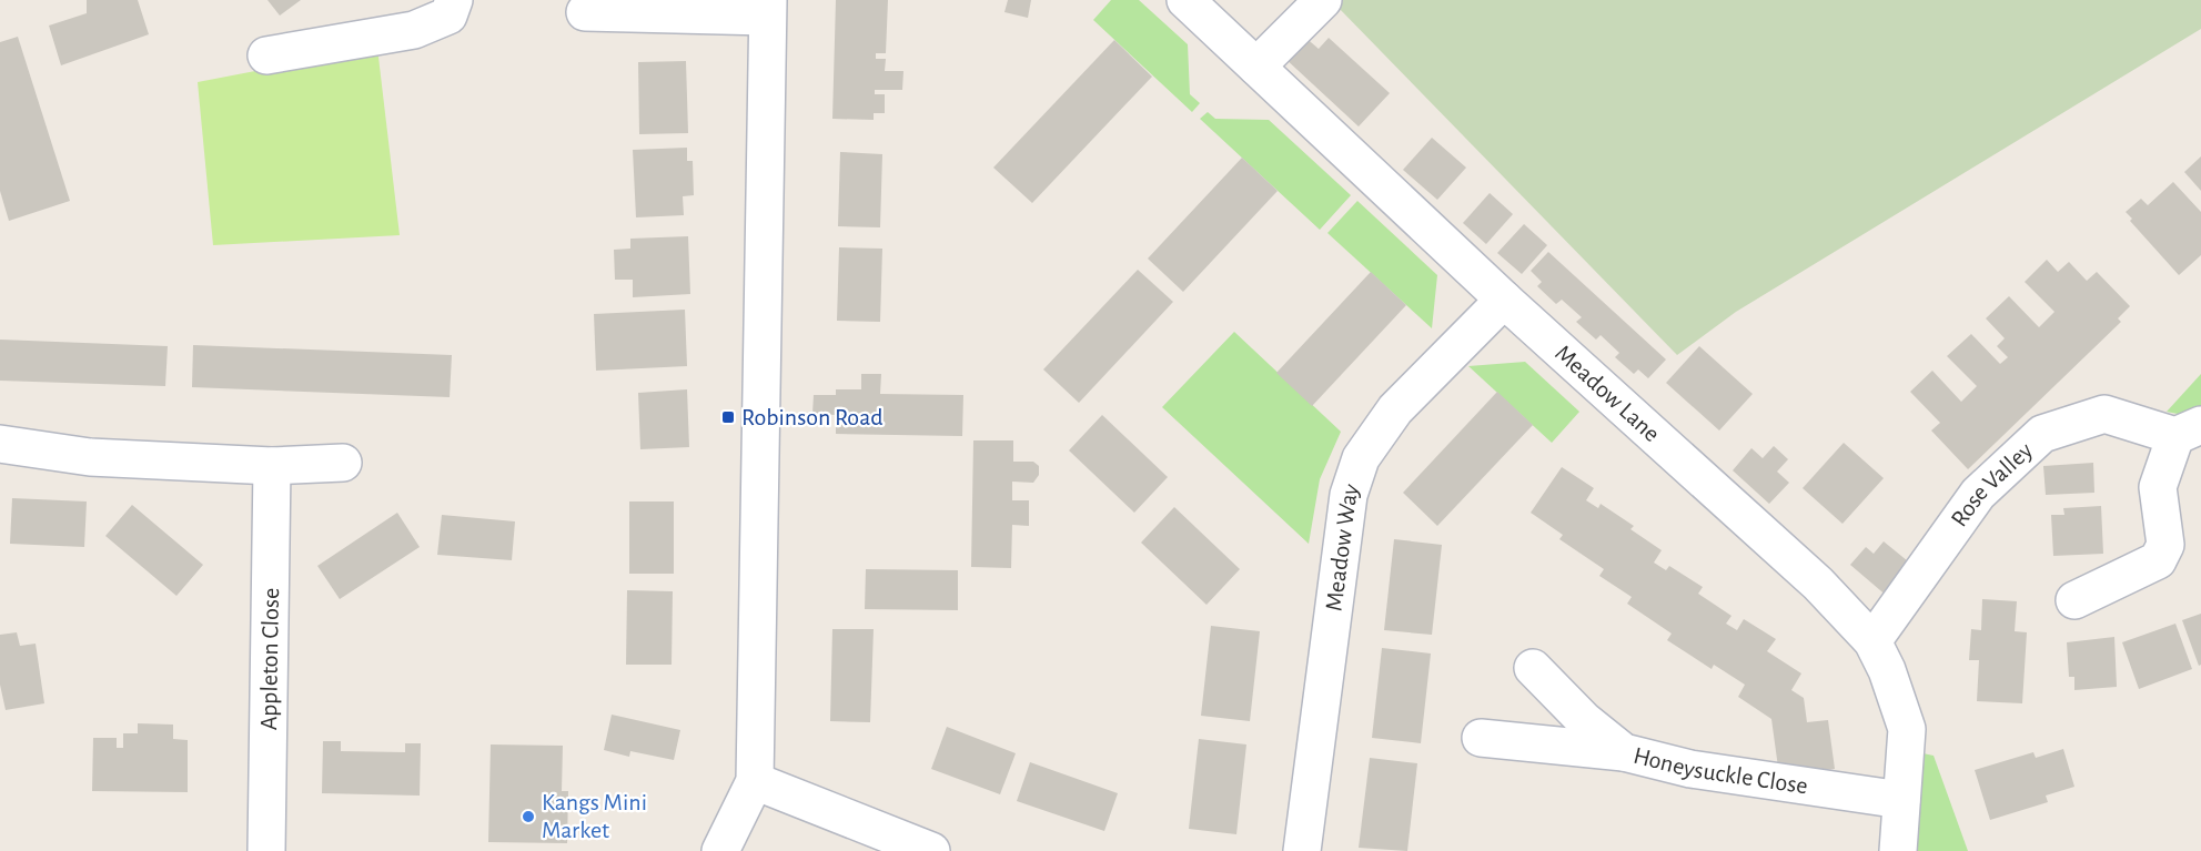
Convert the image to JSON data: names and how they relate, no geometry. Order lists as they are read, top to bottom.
{
  "streets": {
    "street": [
      "Meadow Lane",
      "Rose Valley",
      "Meadow Way",
      "Appleton Close",
      "Honeysuckle Close"
    ]
  },
  "crossings": [
    ["Meadow Lane", "Rose Valley"],
    ["Meadow Lane", "Meadow Way"],
    ["Meadow Lane", "Honeysuckle Close"]
  ],
  "places": {
    "transit": ["Robinson Road"],
    "other": ["Kangs Mini Market"]
  }
}
